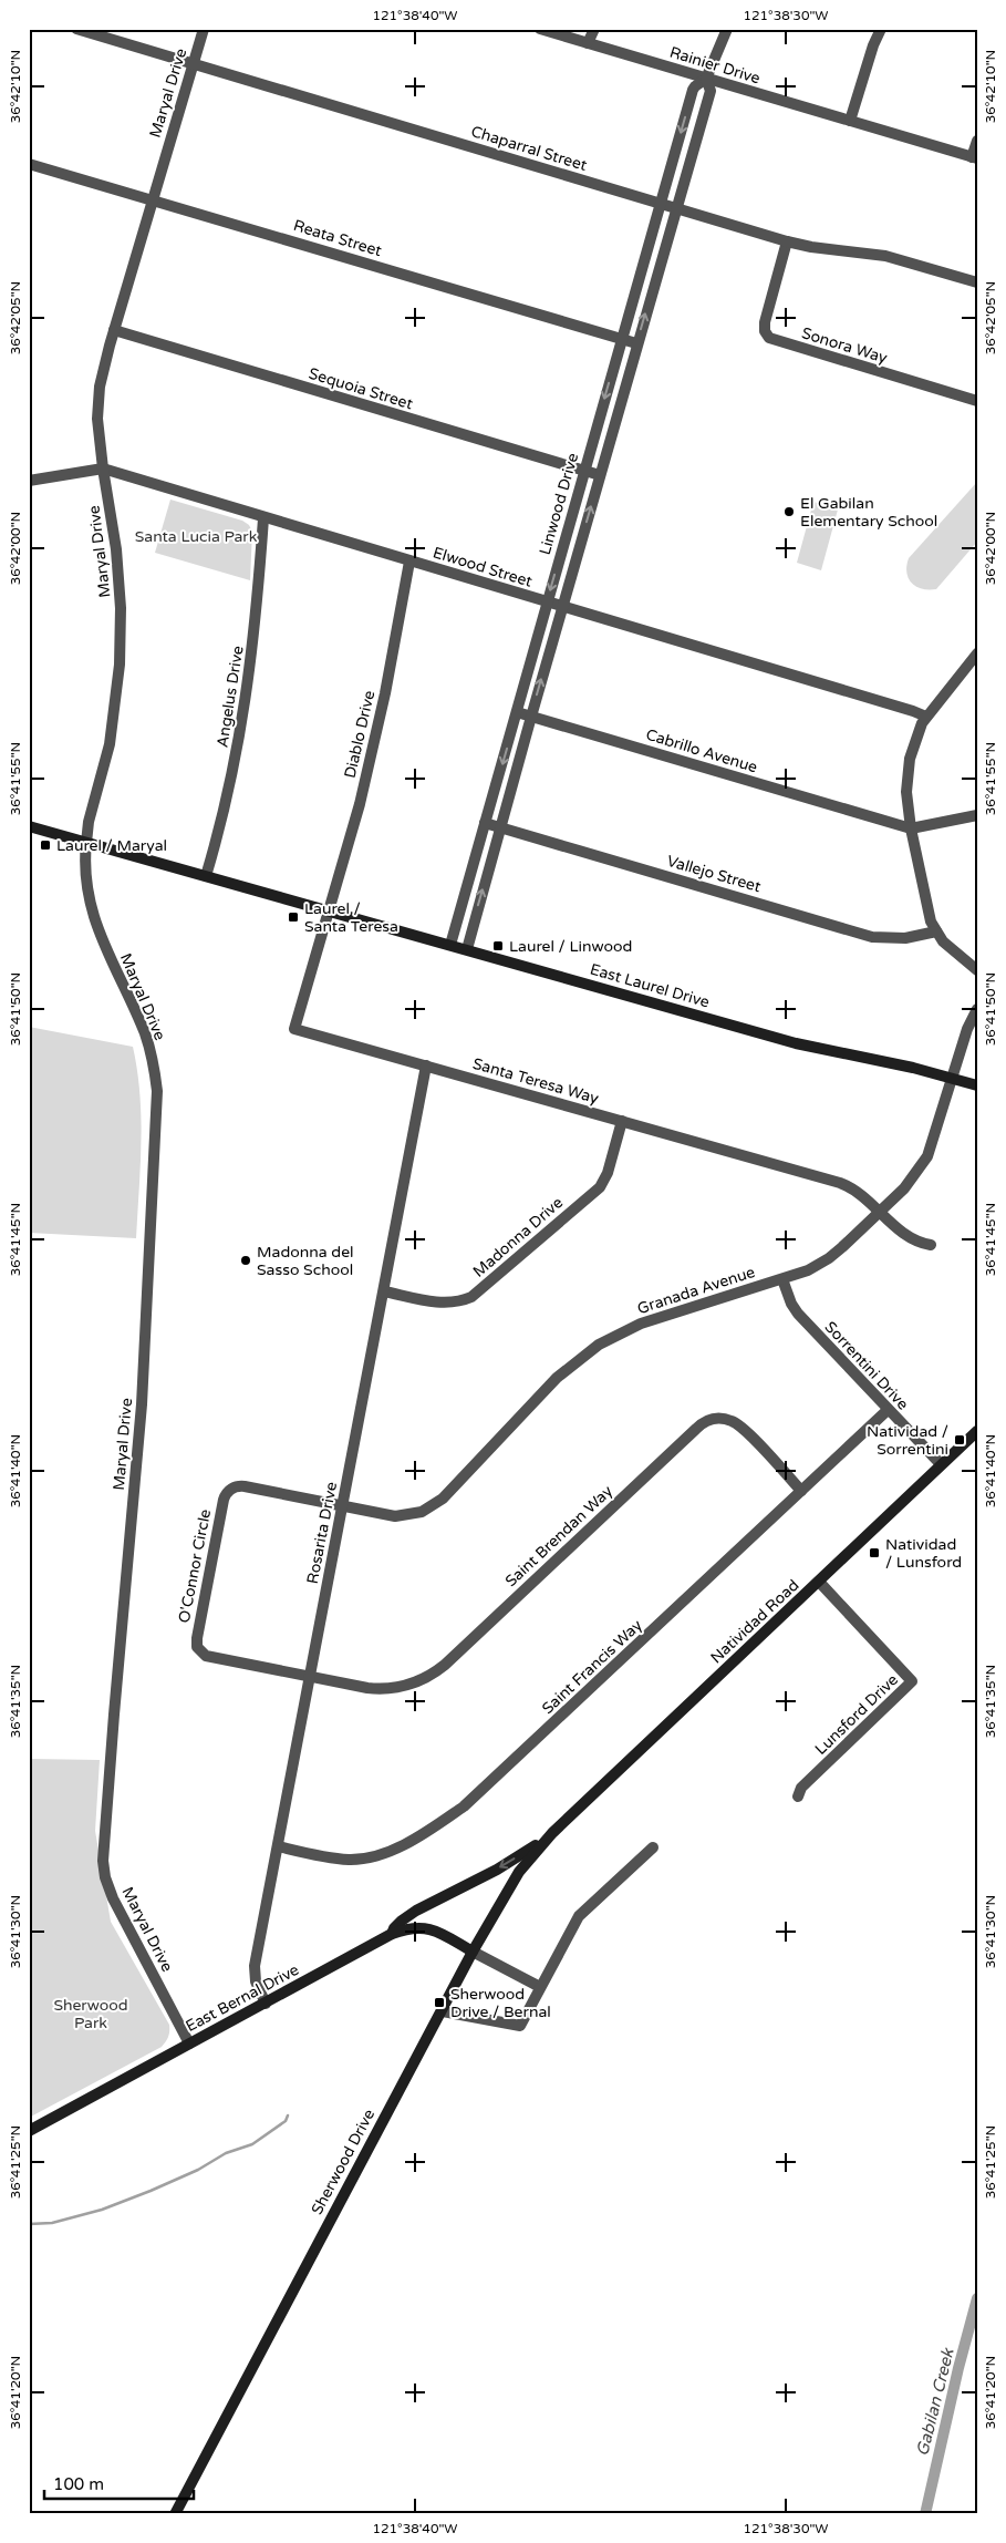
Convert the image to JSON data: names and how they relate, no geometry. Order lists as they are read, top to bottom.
{
  "streets": {
    "main road": [
      "East Laurel Drive",
      "Natividad Road",
      "East Bernal Drive",
      "Sherwood Drive"
    ],
    "street": [
      "Rainier Drive",
      "Maryal Drive",
      "Chaparral Street",
      "Reata Street",
      "Sonora Way",
      "Sequoia Street",
      "Linwood Drive",
      "Elwood Street",
      "Angelus Drive",
      "Diablo Drive",
      "Cabrillo Avenue",
      "Vallejo Street",
      "Santa Teresa Way",
      "Madonna Drive",
      "Granada Avenue",
      "Sorrentini Drive",
      "Rosarita Drive",
      "Saint Brendan Way",
      "O'Connor Circle",
      "Saint Francis Way",
      "Lunsford Drive"
    ]
  },
  "crossings": [
    ["Rainier Drive", "Linwood Drive"],
    ["Maryal Drive", "Chaparral Street"],
    ["Maryal Drive", "Reata Street"],
    ["Maryal Drive", "Sequoia Street"],
    ["Maryal Drive", "Elwood Street"],
    ["Maryal Drive", "East Laurel Drive"],
    ["Maryal Drive", "East Bernal Drive"],
    ["Chaparral Street", "Sonora Way"],
    ["Chaparral Street", "Linwood Drive"],
    ["Reata Street", "Linwood Drive"],
    ["Sequoia Street", "Linwood Drive"],
    ["Linwood Drive", "Elwood Street"],
    ["Linwood Drive", "Cabrillo Avenue"],
    ["Linwood Drive", "Vallejo Street"],
    ["Linwood Drive", "East Laurel Drive"],
    ["Elwood Street", "Angelus Drive"],
    ["Elwood Street", "Diablo Drive"],
    ["Angelus Drive", "East Laurel Drive"],
    ["Diablo Drive", "East Laurel Drive"],
    ["Diablo Drive", "Santa Teresa Way"],
    ["East Laurel Drive", "Santa Teresa Way"],
    ["East Laurel Drive", "Granada Avenue"],
    ["Santa Teresa Way", "Madonna Drive"],
    ["Santa Teresa Way", "Granada Avenue"],
    ["Santa Teresa Way", "Rosarita Drive"],
    ["Madonna Drive", "Rosarita Drive"],
    ["Granada Avenue", "Sorrentini Drive"],
    ["Granada Avenue", "Rosarita Drive"],
    ["Granada Avenue", "O'Connor Circle"],
    ["Sorrentini Drive", "Natividad Road"],
    ["Sorrentini Drive", "Saint Francis Way"],
    ["Rosarita Drive", "Saint Brendan Way"],
    ["Rosarita Drive", "O'Connor Circle"],
    ["Rosarita Drive", "Saint Francis Way"],
    ["Rosarita Drive", "East Bernal Drive"],
    ["Saint Brendan Way", "O'Connor Circle"],
    ["Saint Brendan Way", "Saint Francis Way"],
    ["Natividad Road", "Lunsford Drive"],
    ["Natividad Road", "Sherwood Drive"],
    ["East Bernal Drive", "Sherwood Drive"]
  ],
  "water": ["Gabilan Creek"],
  "parks": ["Santa Lucia Park", "Sherwood Park"],
  "places": {
    "other": ["El Gabilan Elementary School", "Madonna del Sasso School"],
    "transit": [
      "Laurel / Maryal",
      "Laurel / Santa Teresa",
      "Laurel / Linwood",
      "Natividad / Sorrentini",
      "Natividad / Lunsford",
      "Sherwood Drive / Bernal"
    ]
  },
  "scale_bar": "100 m",
  "coordinates": [
    "121°38'40\"W",
    "121°38'30\"W",
    "36°42'10\"N",
    "36°42'05\"N",
    "36°42'00\"N",
    "36°41'55\"N",
    "36°41'50\"N",
    "36°41'45\"N",
    "36°41'40\"N",
    "36°41'35\"N",
    "36°41'30\"N",
    "36°41'25\"N",
    "36°41'20\"N"
  ]
}
